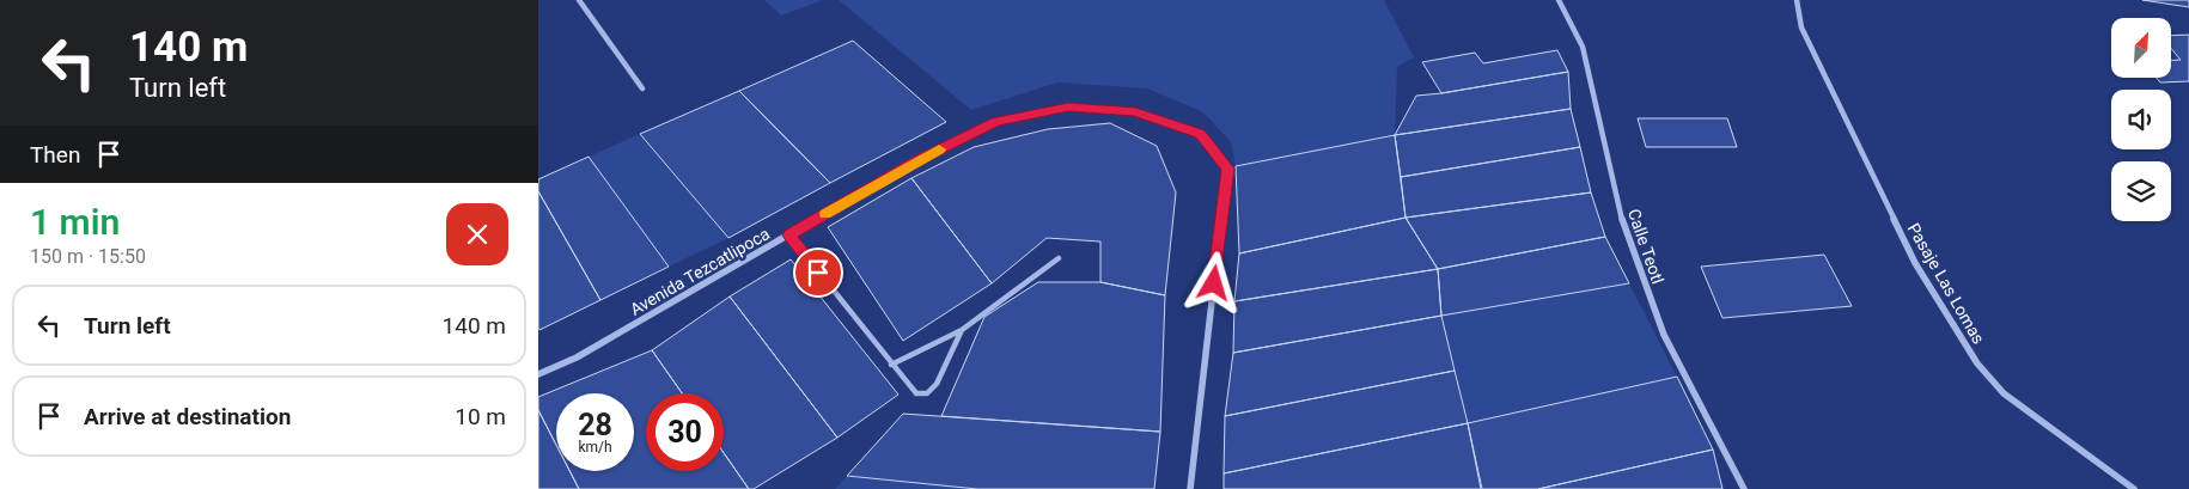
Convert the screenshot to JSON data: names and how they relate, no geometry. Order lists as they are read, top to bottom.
{
  "streets": {
    "street": ["Calle Teotl", "Avenida Tezcatlipoca", "Pasaje Las Lomas"]
  },
  "north": "top right",
  "page": {
    "turn": ["140 m", "Turn left"],
    "then": "Then",
    "heading": ["1 min", "150 m · 15:50"],
    "list": [
      {
        "name": "Turn left",
        "value": "140 m"
      },
      {
        "name": "Arrive at destination",
        "value": "10 m"
      }
    ],
    "speed": "28 km/h",
    "limit": "30"
  }
}
